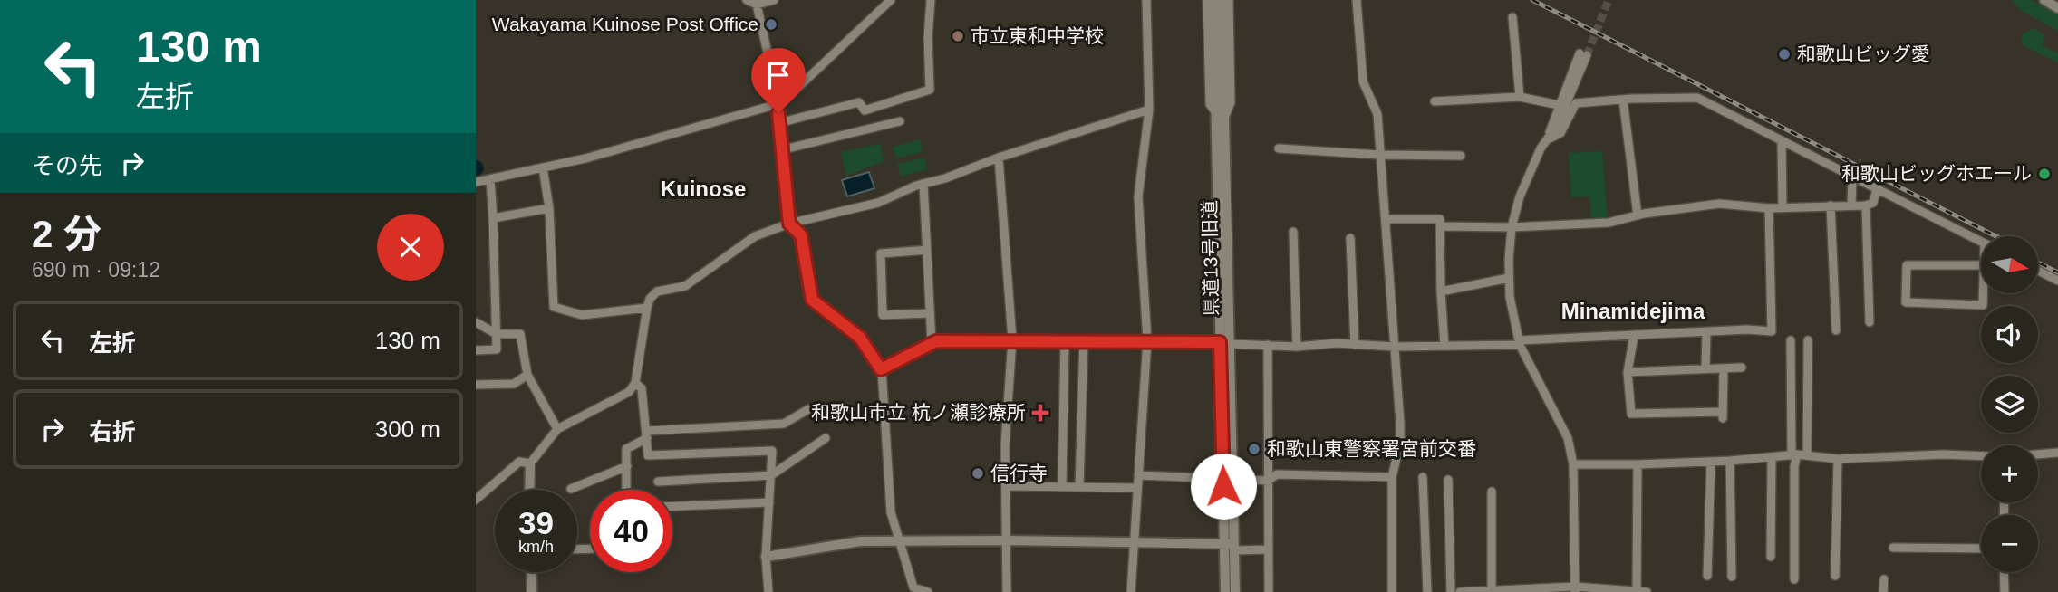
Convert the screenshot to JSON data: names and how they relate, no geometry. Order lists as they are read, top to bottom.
{
  "streets": {
    "street": ["県道13号旧道"]
  },
  "districts": ["Kuinose", "Minamidejima"],
  "places": {
    "other": [
      "Wakayama Kuinose Post Office",
      "市立東和中学校",
      "和歌山ビッグ愛",
      "和歌山ビッグホエール",
      "和歌山東警察署宮前交番",
      "信行寺"
    ],
    "health": ["和歌山市立 杭ノ瀬診療所"]
  },
  "north": "right",
  "page": {
    "turn": ["130 m", "左折"],
    "then": "その先",
    "heading": ["2 分", "690 m · 09:12"],
    "map_buttons": ["+", "−"],
    "list": [
      {
        "name": "左折",
        "value": "130 m"
      },
      {
        "name": "右折",
        "value": "300 m"
      }
    ],
    "speed": "39 km/h",
    "limit": "40"
  }
}
